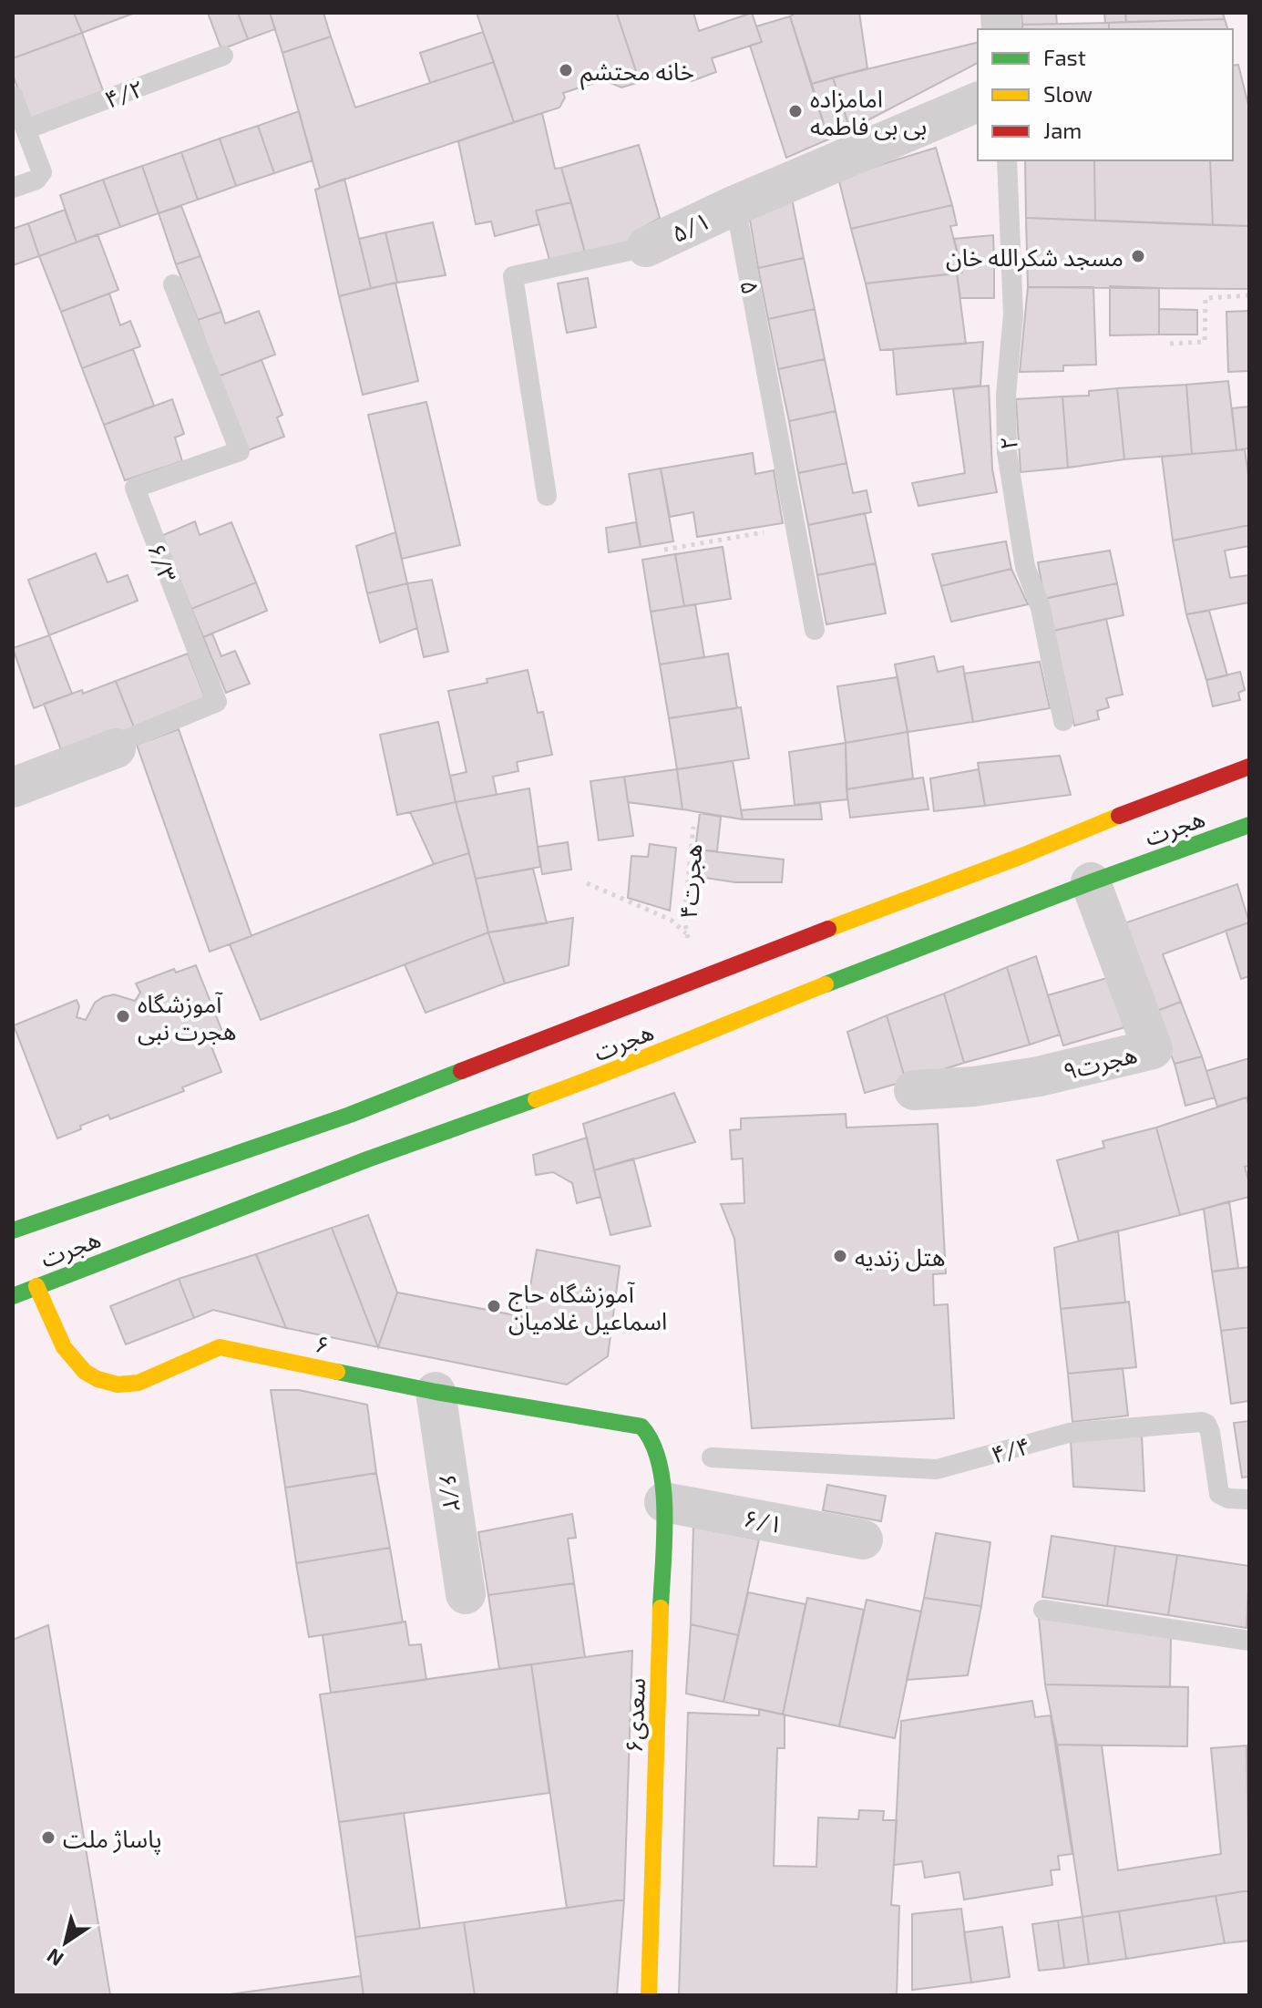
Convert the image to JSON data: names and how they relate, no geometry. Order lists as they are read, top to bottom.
{
  "streets": {
    "main road": ["هجرت", "۶", "سعدی۶"],
    "street": [
      "۵/۱",
      "۶/۳",
      "هجرت۹",
      "۶/۲",
      "۶/۱"
    ],
    "lane": [
      "۴/۲",
      "۵",
      "۲",
      "۴/۴"
    ],
    "path": ["هجرت۴"]
  },
  "crossings": [
    ["۵/۱", "۵"],
    ["هجرت", "هجرت۴"],
    ["هجرت", "هجرت۹"],
    ["هجرت", "۶"],
    ["۶", "۶/۲"],
    ["۶", "سعدی۶"],
    ["۶/۱", "سعدی۶"]
  ],
  "places": [
    "خانه محتشم",
    "امامزاده بی بی فاطمه",
    "مسجد شکرالله خان",
    "آموزشگاه هجرت نبی",
    "هتل زندیه",
    "آموزشگاه حاج اسماعیل غلامیان",
    "پاساژ ملت"
  ],
  "legend": ["Fast", "Slow", "Jam"],
  "north": "bottom left"
}
